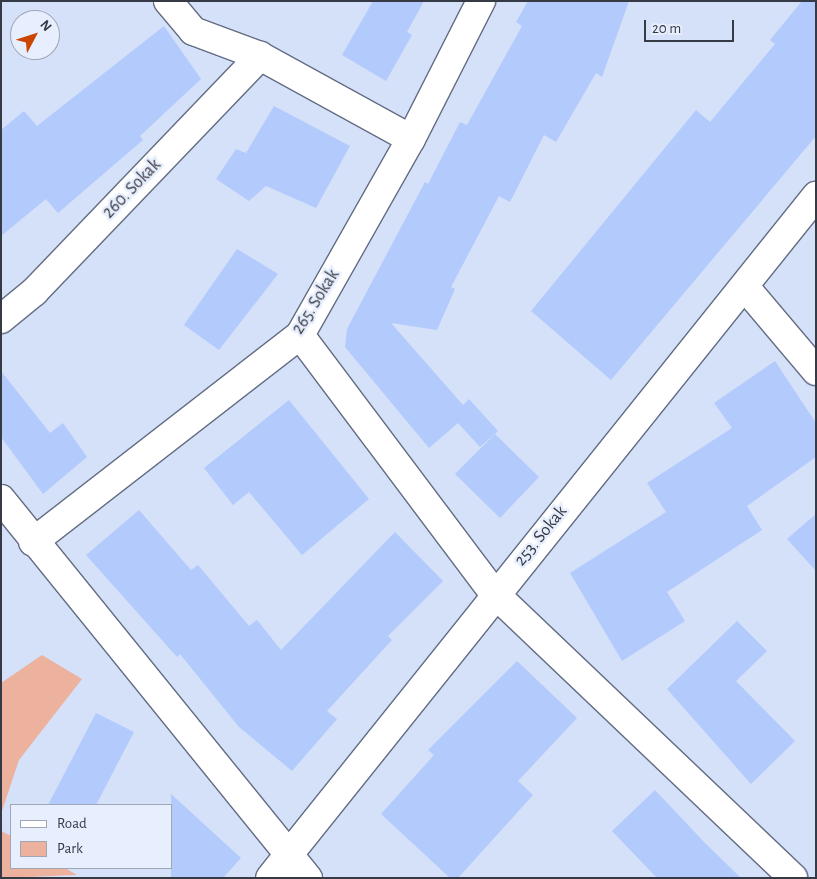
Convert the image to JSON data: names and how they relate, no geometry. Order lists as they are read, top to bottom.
{
  "streets": {
    "street": ["260. Sokak", "265. Sokak", "253. Sokak"]
  },
  "legend": ["Road", "Park"],
  "scale_bar": "20 m",
  "north": "top right"
}
